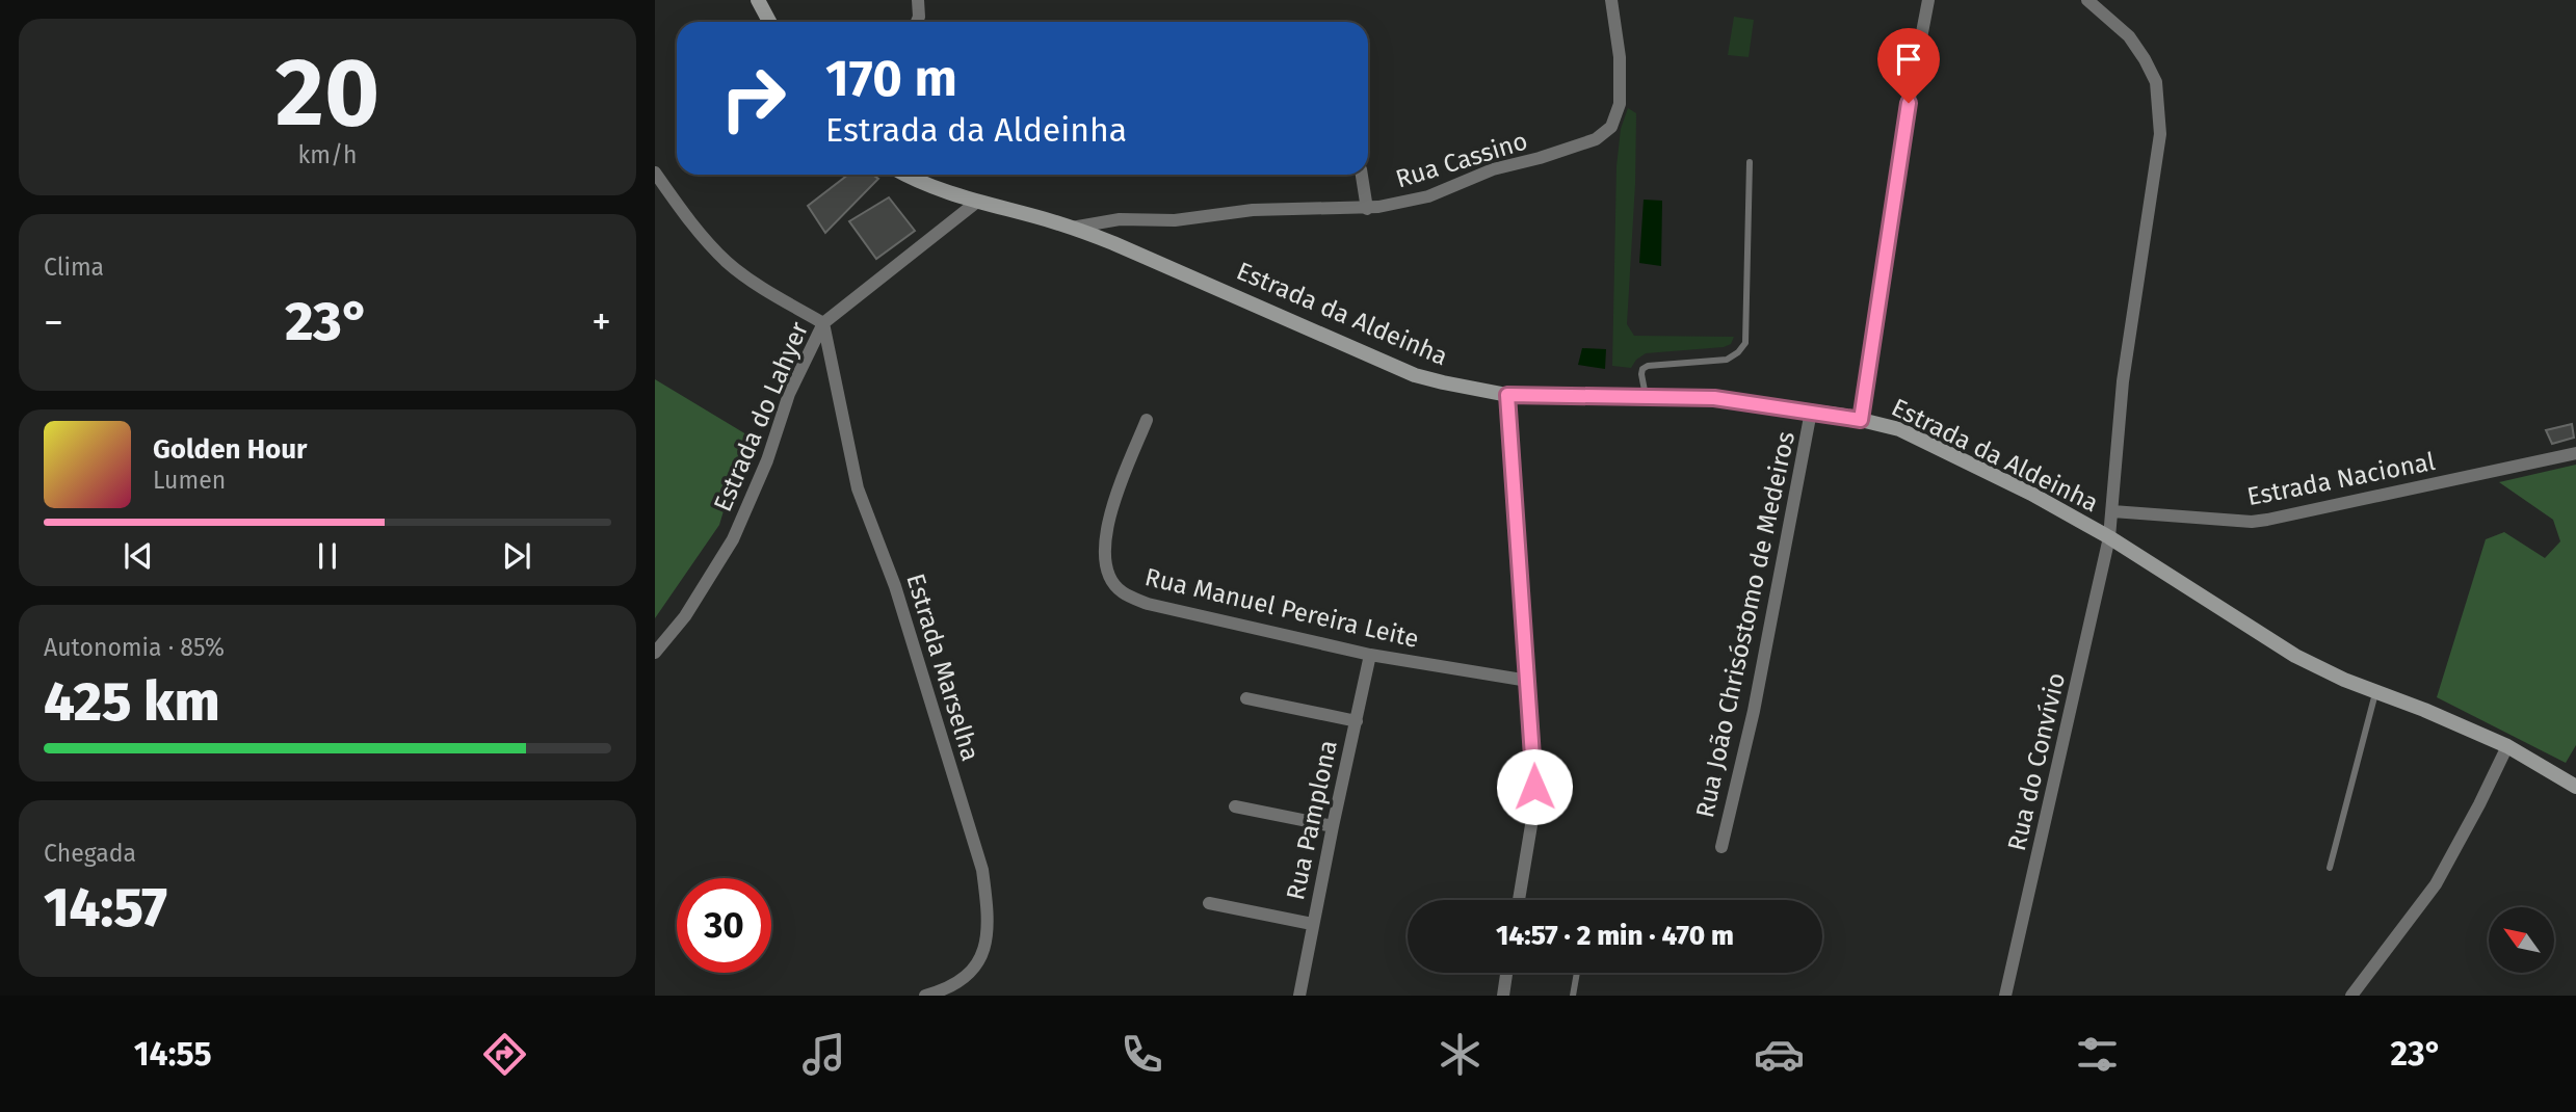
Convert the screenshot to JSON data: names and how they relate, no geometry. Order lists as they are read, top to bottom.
{
  "streets": {
    "street": [
      "Rua Cassino",
      "Estrada da Aldeinha",
      "Estrada do Lahyer",
      "Estrada Nacional",
      "Rua Manuel Pereira Leite",
      "Rua João Chrisóstomo de Medeiros",
      "Estrada Marselha",
      "Rua do Convívio",
      "Rua Pamplona"
    ]
  },
  "crossings": [
    ["Rua Cassino", "Estrada da Aldeinha"],
    ["Estrada da Aldeinha", "Estrada do Lahyer"],
    ["Estrada da Aldeinha", "Rua João Chrisóstomo de Medeiros"],
    ["Estrada da Aldeinha", "Rua do Convívio"],
    ["Estrada do Lahyer", "Estrada Marselha"],
    ["Estrada Nacional", "Rua do Convívio"],
    ["Rua Manuel Pereira Leite", "Rua Pamplona"]
  ],
  "north": "top left",
  "page": {
    "tile": [
      ["20", "km/h"],
      "Clima",
      ["Autonomia · 85%", "425 km"],
      ["Chegada", "14:57"]
    ],
    "turn": ["170 m", "Estrada da Aldeinha"],
    "heat": ["−", "23°", "+"],
    "song": ["Golden Hour", "Lumen"],
    "limit": "30",
    "trip": "14:57 · 2 min · 470 m",
    "tabs": ["14:55", "23°"]
  }
}
